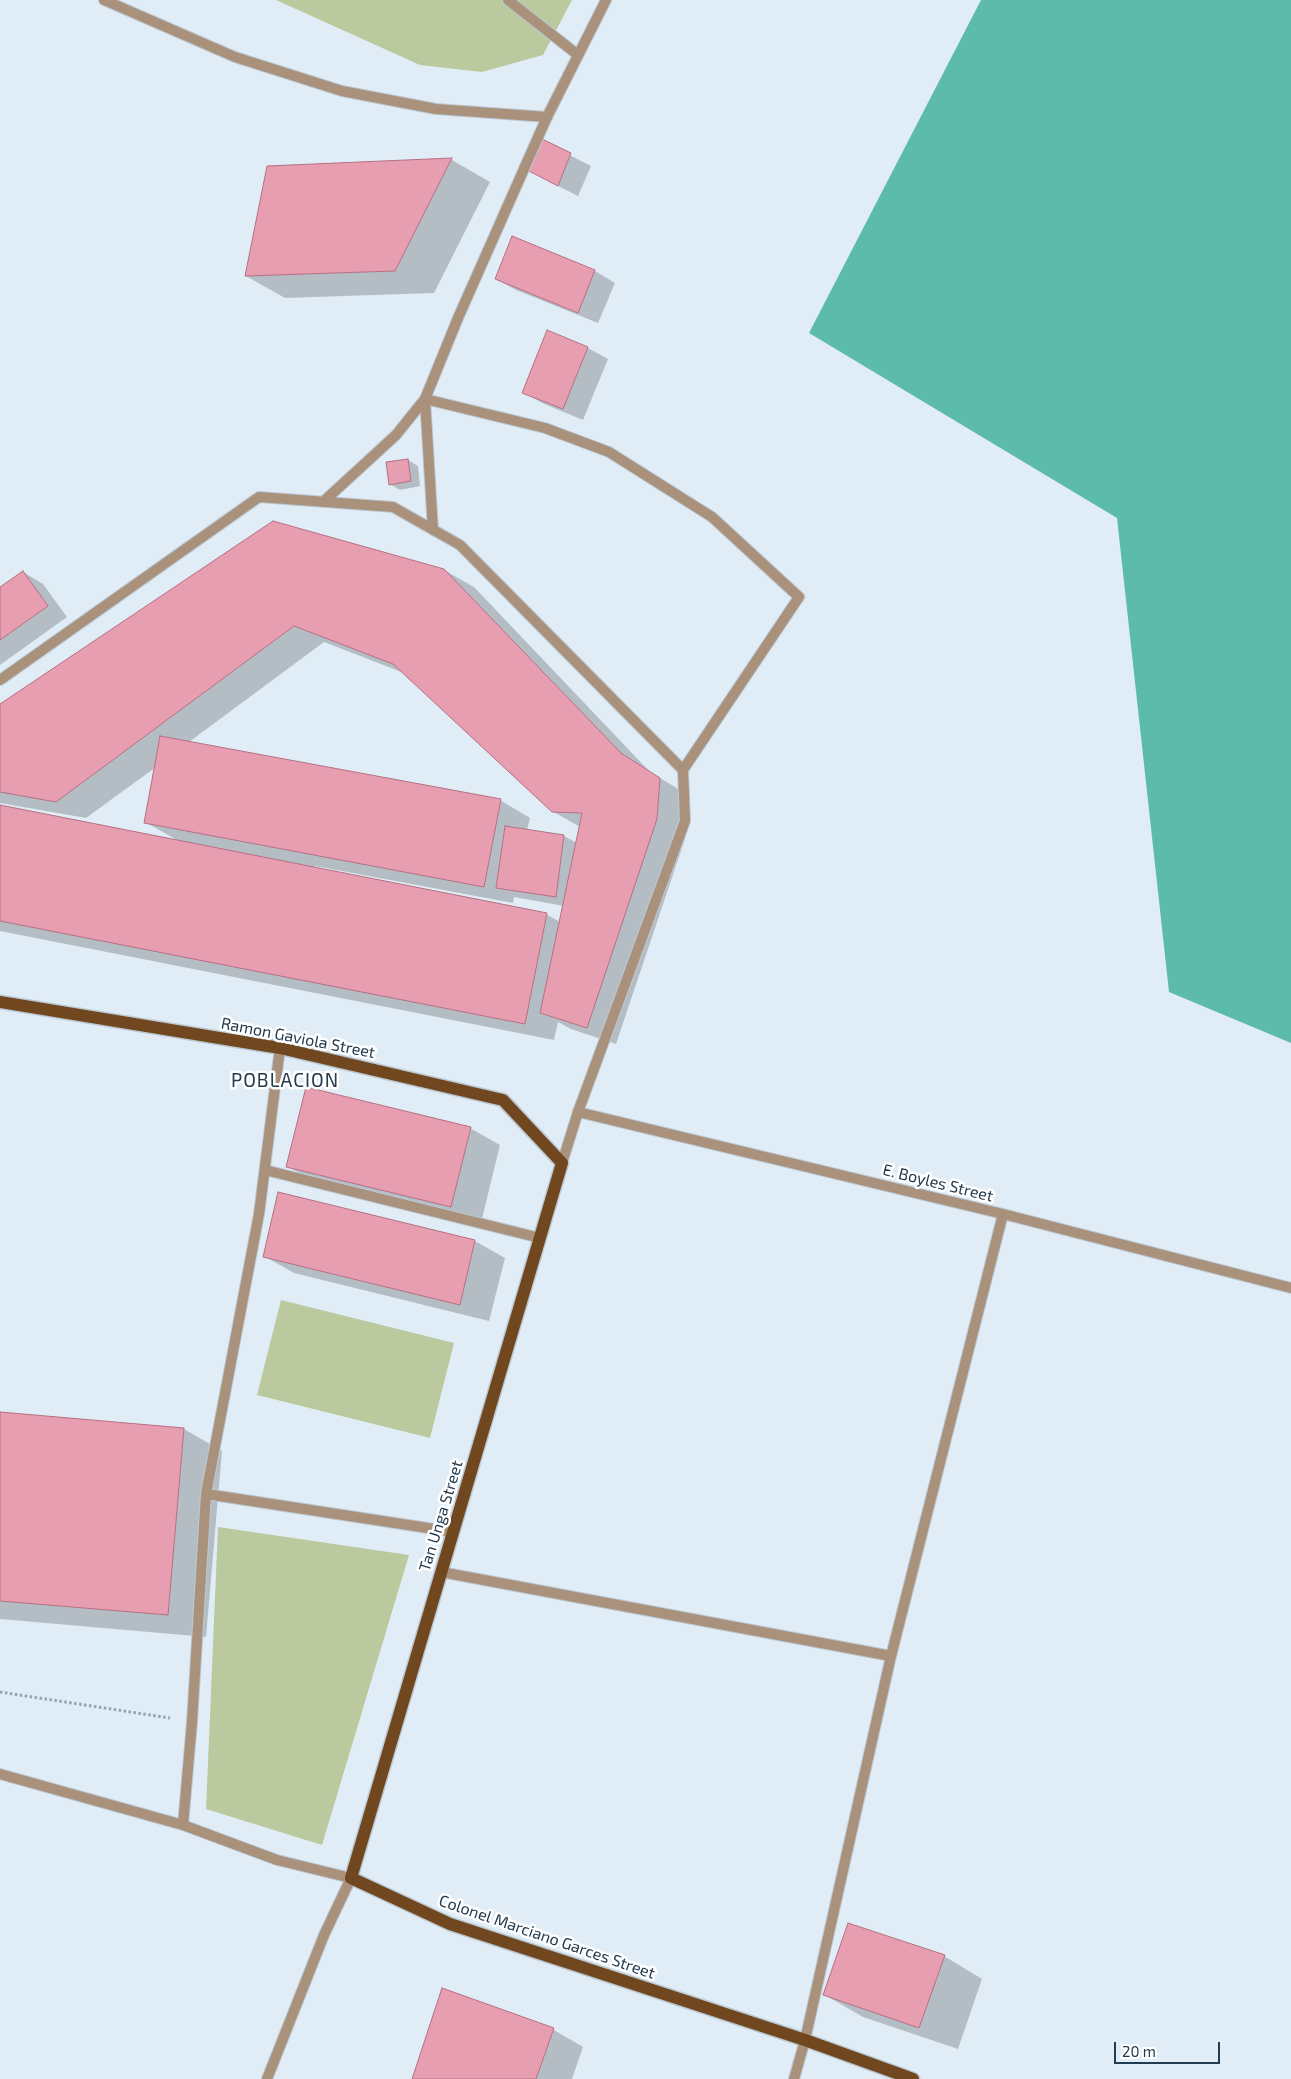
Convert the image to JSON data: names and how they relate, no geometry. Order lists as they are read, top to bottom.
{
  "streets": {
    "main road": ["Ramon Gaviola Street", "Tan Unga Street", "Colonel Marciano Garces Street"],
    "street": ["E. Boyles Street"]
  },
  "crossings": [
    ["Ramon Gaviola Street", "Tan Unga Street"],
    ["Tan Unga Street", "Colonel Marciano Garces Street"]
  ],
  "districts": ["POBLACION"],
  "scale_bar": "20 m"
}
